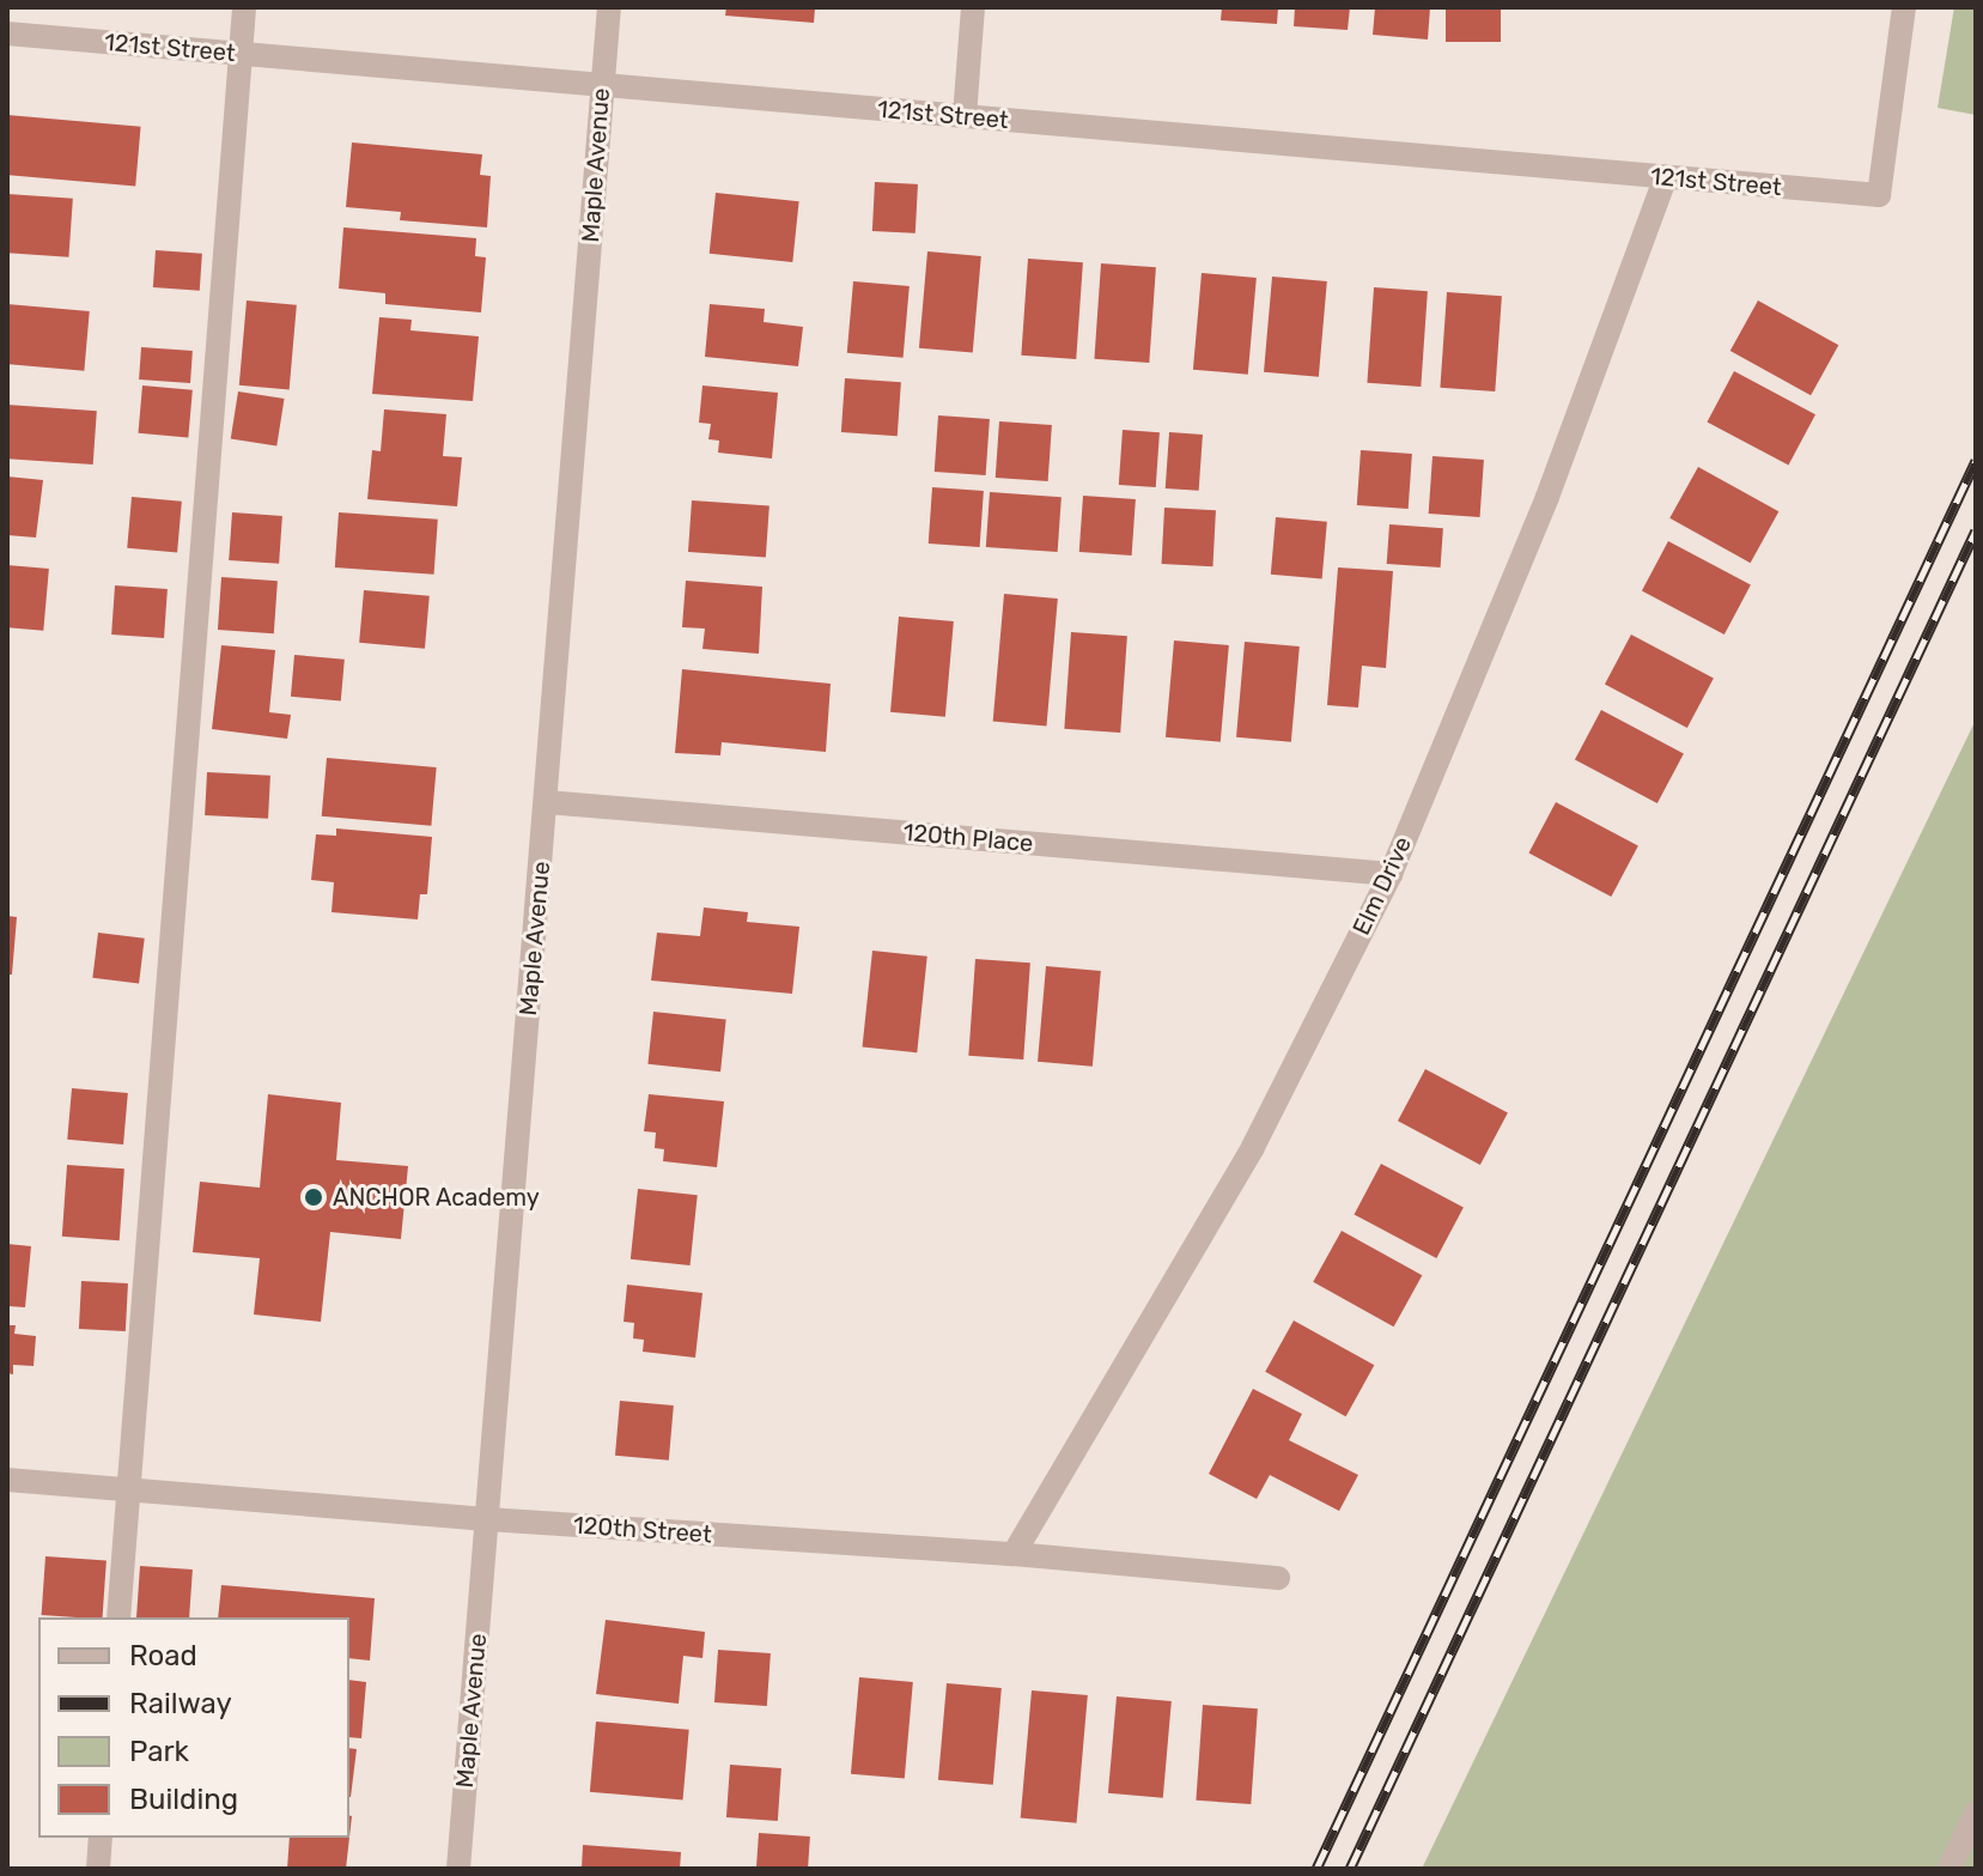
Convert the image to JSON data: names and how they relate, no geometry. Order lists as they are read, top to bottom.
{
  "streets": {
    "street": [
      "121st Street",
      "Maple Avenue",
      "120th Place",
      "Elm Drive",
      "120th Street"
    ]
  },
  "crossings": [
    ["121st Street", "Maple Avenue"],
    ["121st Street", "Elm Drive"],
    ["Maple Avenue", "120th Place"],
    ["Maple Avenue", "120th Street"],
    ["120th Place", "Elm Drive"],
    ["Elm Drive", "120th Street"]
  ],
  "places": ["ANCHOR Academy"],
  "legend": [
    "Road",
    "Railway",
    "Park",
    "Building"
  ]
}
